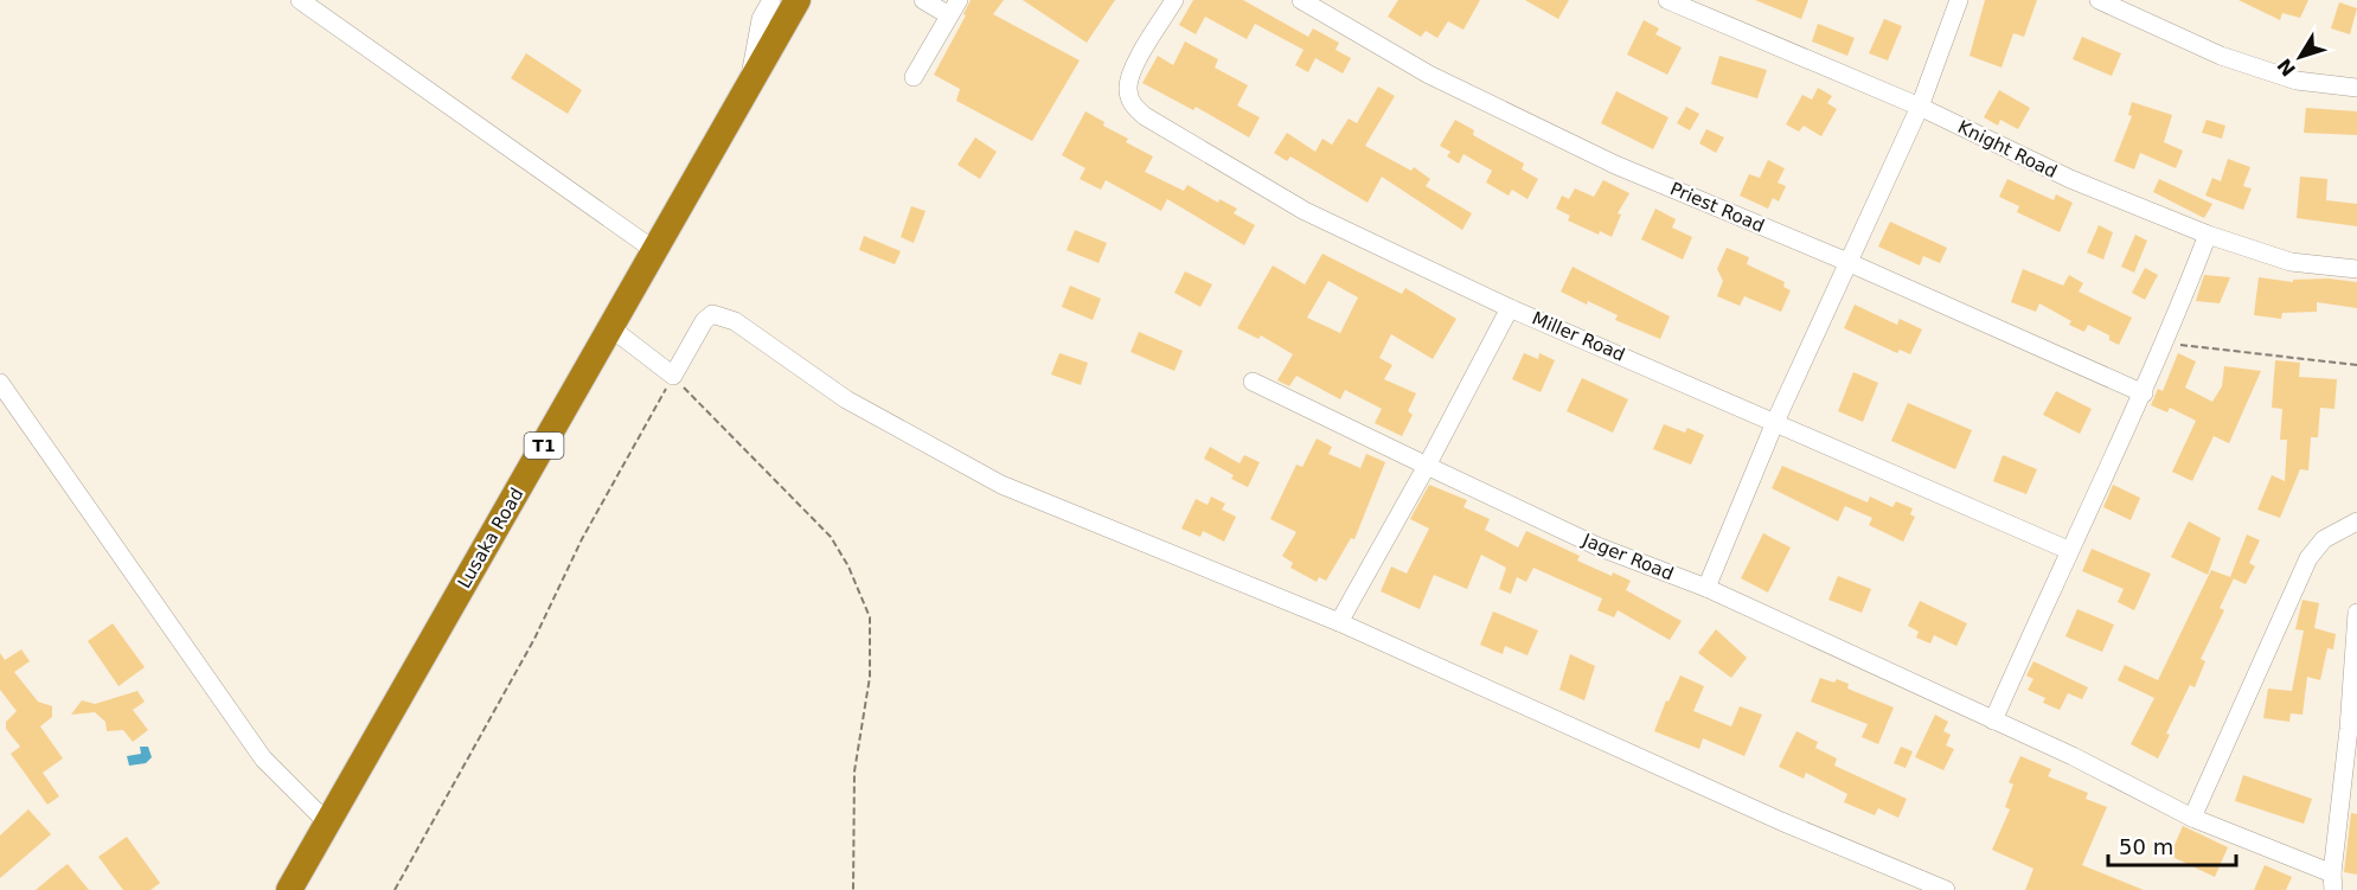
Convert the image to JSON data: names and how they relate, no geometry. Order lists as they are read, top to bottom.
{
  "streets": {
    "highway": ["T1", "Lusaka Road"],
    "street": [
      "Knight Road",
      "Priest Road",
      "Miller Road",
      "Jager Road"
    ]
  },
  "scale_bar": "50 m",
  "north": "bottom left"
}
